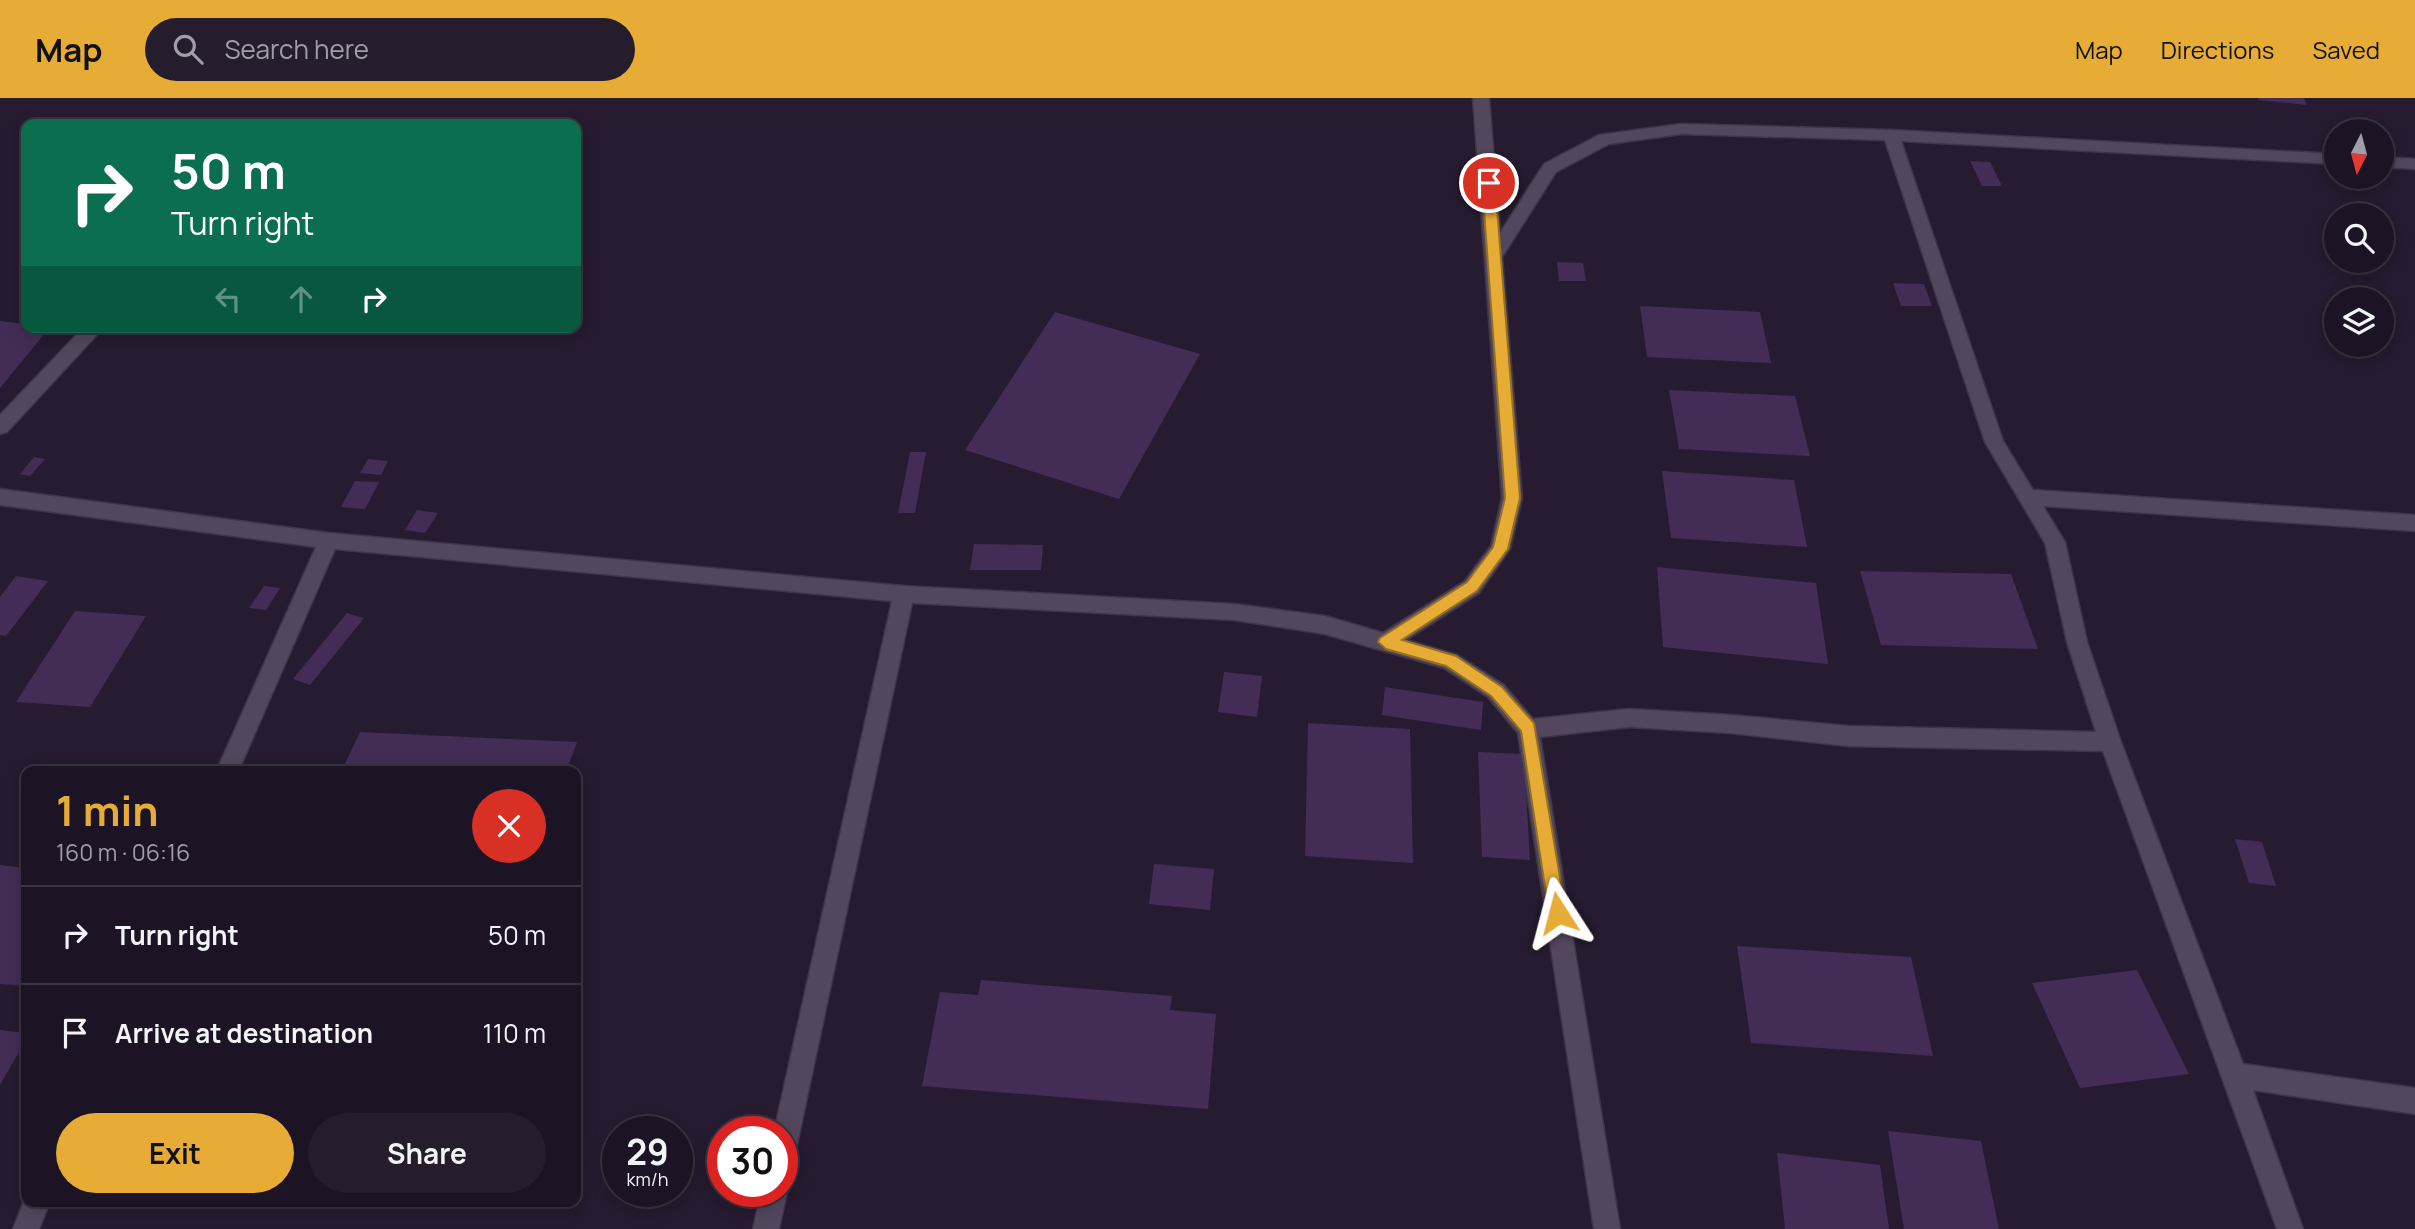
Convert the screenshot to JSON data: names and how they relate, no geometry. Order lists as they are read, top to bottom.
{
  "north": "bottom",
  "page": {
    "header": "Map",
    "search": "Search here",
    "nav": ["Map", "Directions", "Saved"],
    "turn": ["50 m", "Turn right"],
    "heading": ["1 min", "160 m · 06:16"],
    "list": [
      {
        "name": "Turn right",
        "value": "50 m"
      },
      {
        "name": "Arrive at destination",
        "value": "110 m"
      }
    ],
    "buttons": ["Exit", "Share"],
    "speed": "29 km/h",
    "limit": "30"
  }
}
